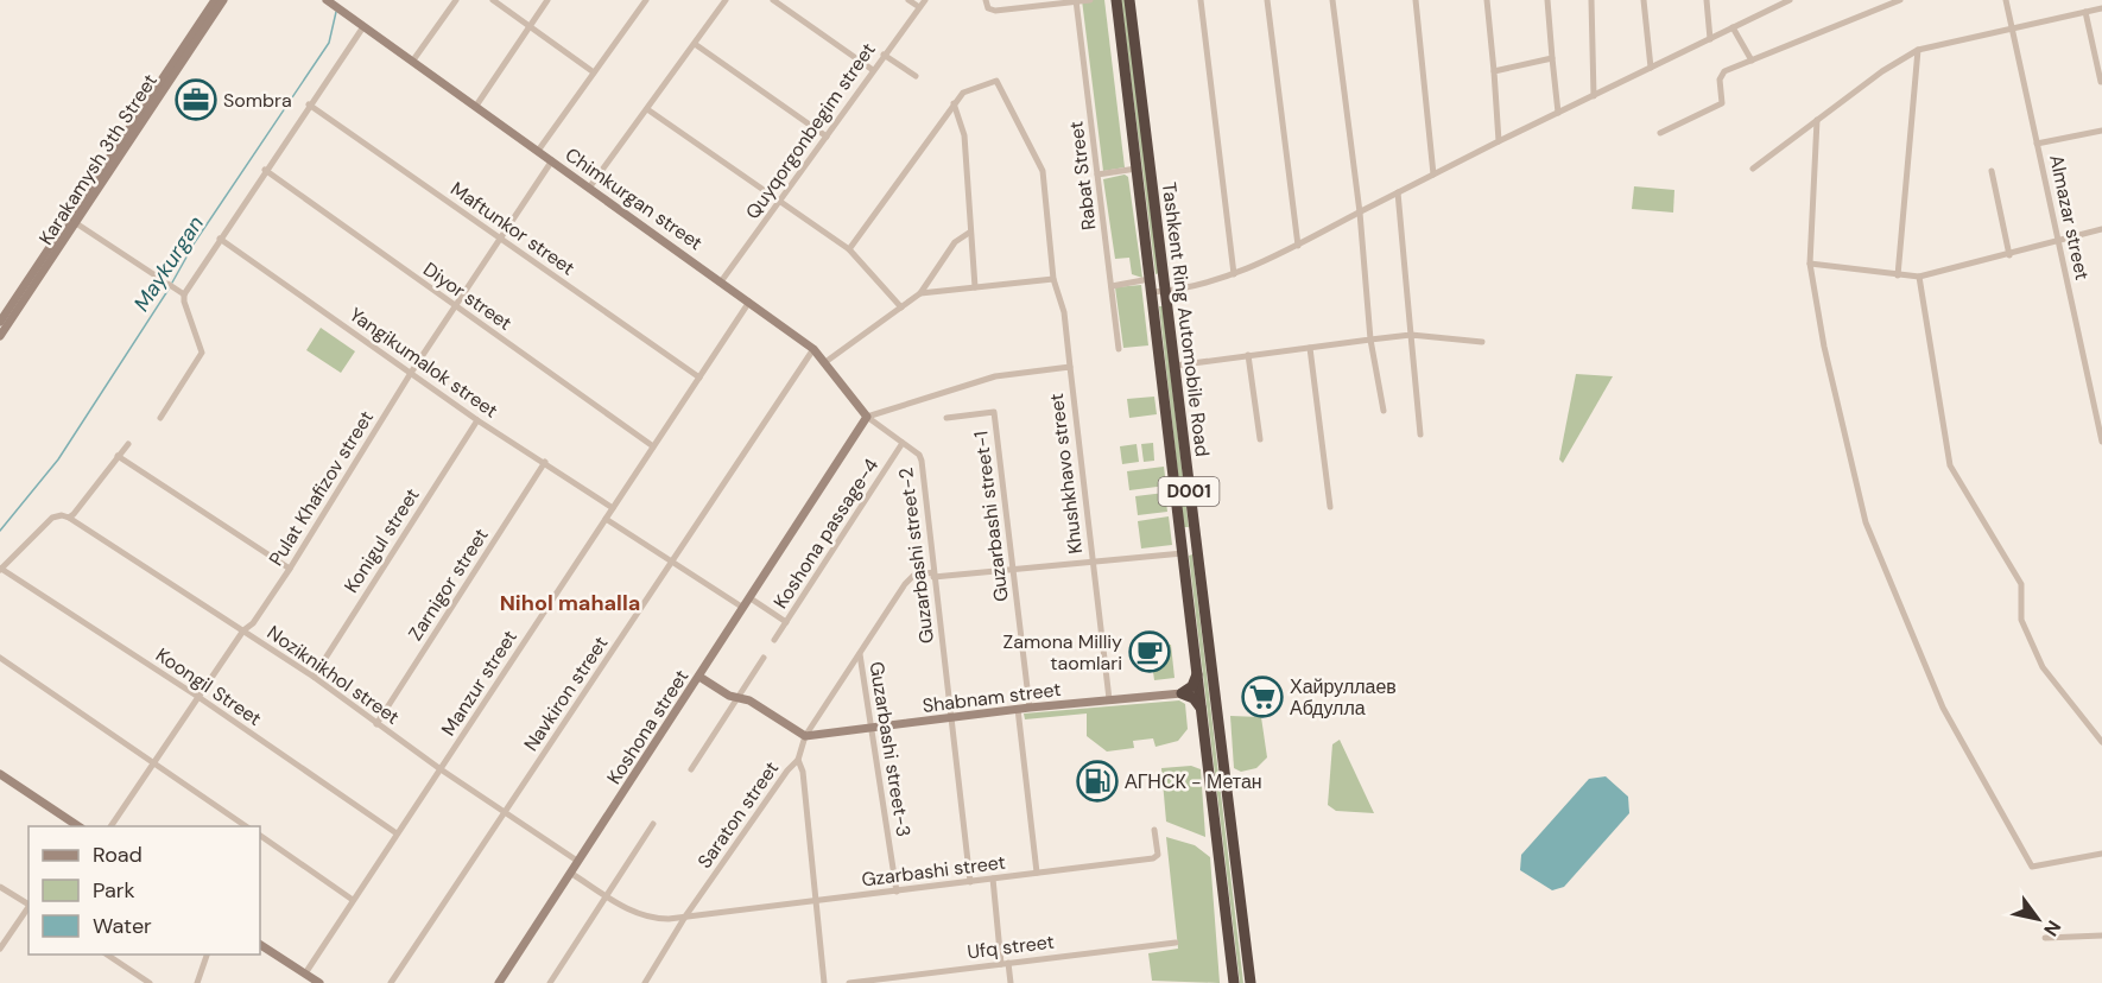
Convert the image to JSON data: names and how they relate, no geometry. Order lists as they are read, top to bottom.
{
  "streets": {
    "highway": ["Tashkent Ring Automobile Road", "D001"],
    "street": [
      "Quyqorgonbegim street",
      "Karakamysh 3th Street",
      "Rabat Street",
      "Chimkurgan street",
      "Almazar street",
      "Maftunkor street",
      "Diyor street",
      "Yangikumalok street",
      "Khushkhavo street",
      "Pulat Khafizov street",
      "Guzarbashi street-1",
      "Koshona passage-4",
      "Konigul street",
      "Guzarbashi street-2",
      "Zarnigor street",
      "Noziknikhol street",
      "Manzur street",
      "Koongil Street",
      "Navkiron street",
      "Shabnam street",
      "Koshona street",
      "Guzarbashi street-3",
      "Saraton street",
      "Gzarbashi street",
      "Ufq street"
    ]
  },
  "crossings": [
    ["Quyqorgonbegim street", "Chimkurgan street"],
    ["Chimkurgan street", "Khushkhavo street"],
    ["Chimkurgan street", "Pulat Khafizov street"],
    ["Chimkurgan street", "Guzarbashi street-2"],
    ["Chimkurgan street", "Manzur street"],
    ["Chimkurgan street", "Navkiron street"],
    ["Chimkurgan street", "Koshona street"],
    ["Maftunkor street", "Pulat Khafizov street"],
    ["Maftunkor street", "Manzur street"],
    ["Diyor street", "Pulat Khafizov street"],
    ["Diyor street", "Manzur street"],
    ["Yangikumalok street", "Pulat Khafizov street"],
    ["Yangikumalok street", "Konigul street"],
    ["Yangikumalok street", "Zarnigor street"],
    ["Yangikumalok street", "Manzur street"],
    ["Khushkhavo street", "Guzarbashi street-2"],
    ["Khushkhavo street", "Shabnam street"],
    ["Khushkhavo street", "Koshona street"],
    ["Pulat Khafizov street", "Noziknikhol street"],
    ["Pulat Khafizov street", "Koongil Street"],
    ["Guzarbashi street-1", "Shabnam street"],
    ["Koshona passage-4", "Guzarbashi street-2"],
    ["Konigul street", "Noziknikhol street"],
    ["Guzarbashi street-2", "Shabnam street"],
    ["Guzarbashi street-2", "Koshona street"],
    ["Guzarbashi street-2", "Saraton street"],
    ["Guzarbashi street-2", "Gzarbashi street"],
    ["Zarnigor street", "Noziknikhol street"],
    ["Noziknikhol street", "Manzur street"],
    ["Noziknikhol street", "Navkiron street"],
    ["Noziknikhol street", "Koshona street"],
    ["Manzur street", "Koongil Street"],
    ["Shabnam street", "Guzarbashi street-3"],
    ["Shabnam street", "Saraton street"],
    ["Guzarbashi street-3", "Saraton street"],
    ["Guzarbashi street-3", "Gzarbashi street"],
    ["Saraton street", "Gzarbashi street"]
  ],
  "districts": ["Nihol mahalla"],
  "water": ["Maykurgan"],
  "places": {
    "office": ["Sombra"],
    "cafe": ["Zamona Milliy taomlari"],
    "supermarket": ["Хайруллаев Абдулла"],
    "fuel station": ["АГНСК - Метан"]
  },
  "legend": ["Road", "Park", "Water"],
  "north": "bottom right"
}
